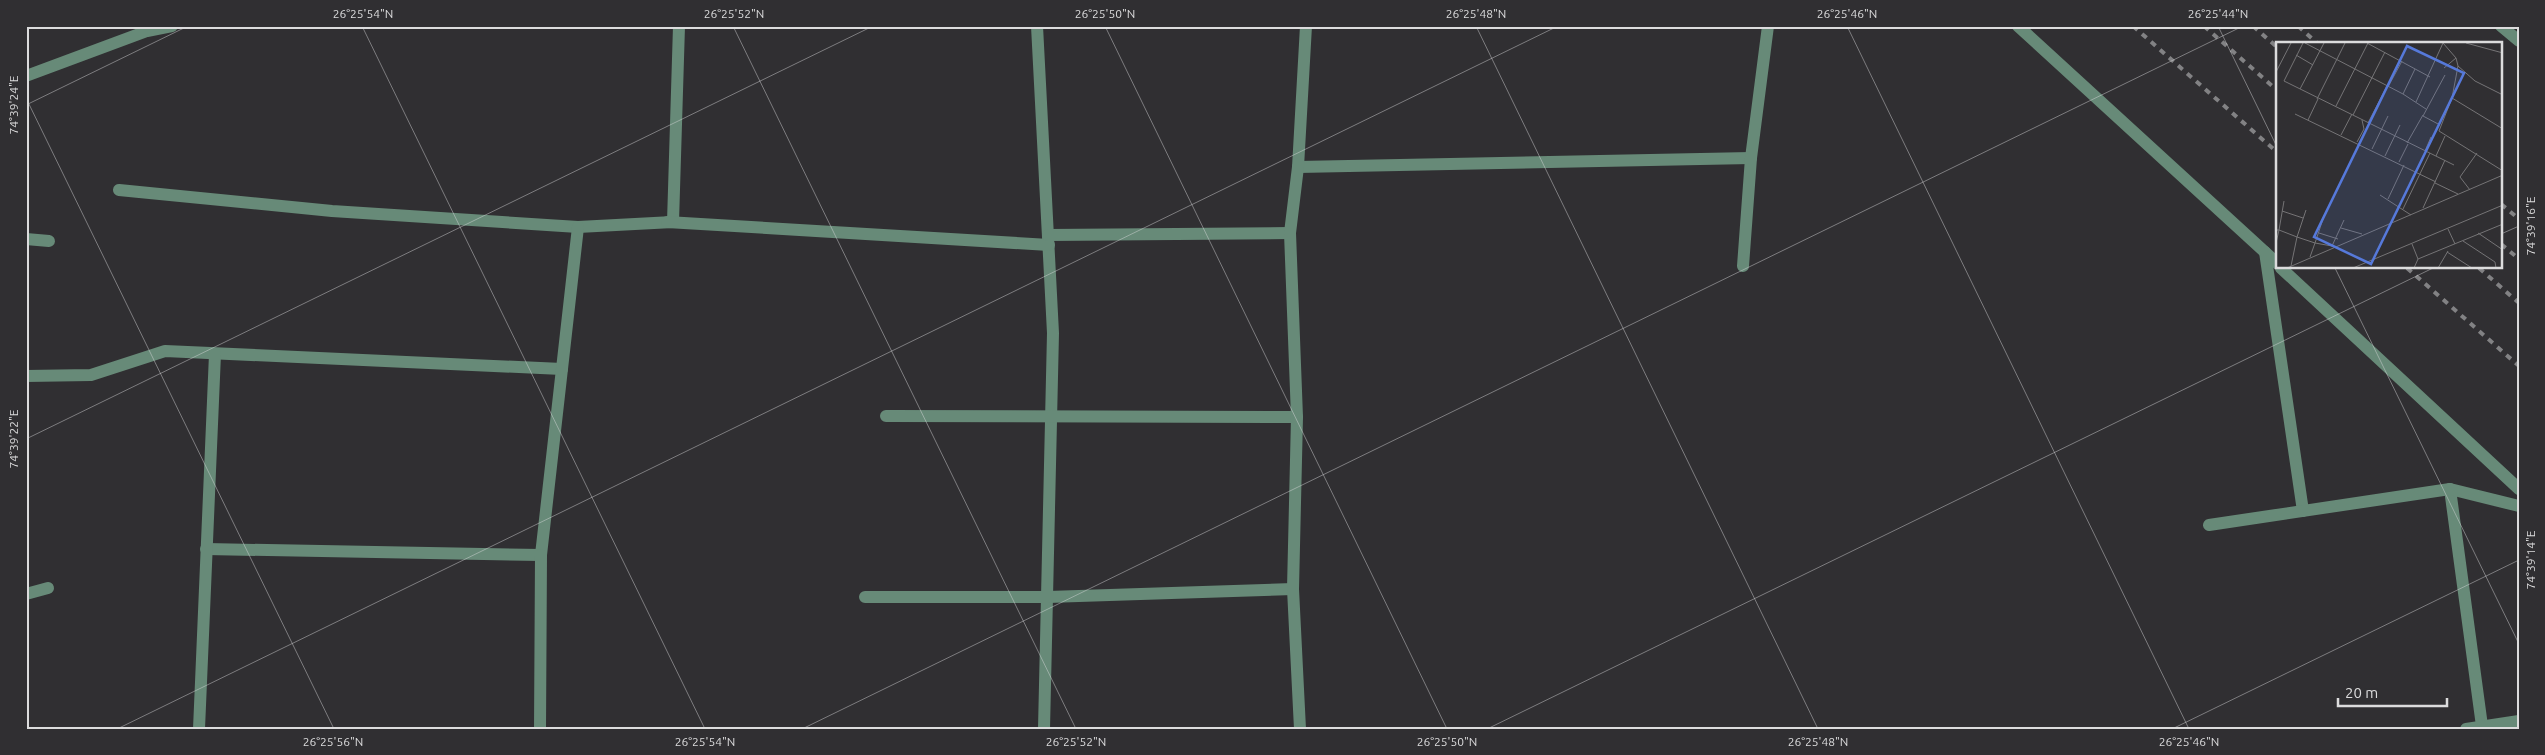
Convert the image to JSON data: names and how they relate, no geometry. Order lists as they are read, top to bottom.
{
  "scale_bar": "20 m",
  "coordinates": [
    "26°25'54\"N",
    "26°25'52\"N",
    "26°25'50\"N",
    "26°25'48\"N",
    "26°25'46\"N",
    "26°25'44\"N",
    "74°39'24\"E",
    "74°39'16\"E",
    "74°39'22\"E",
    "74°39'14\"E",
    "26°25'56\"N"
  ]
}
